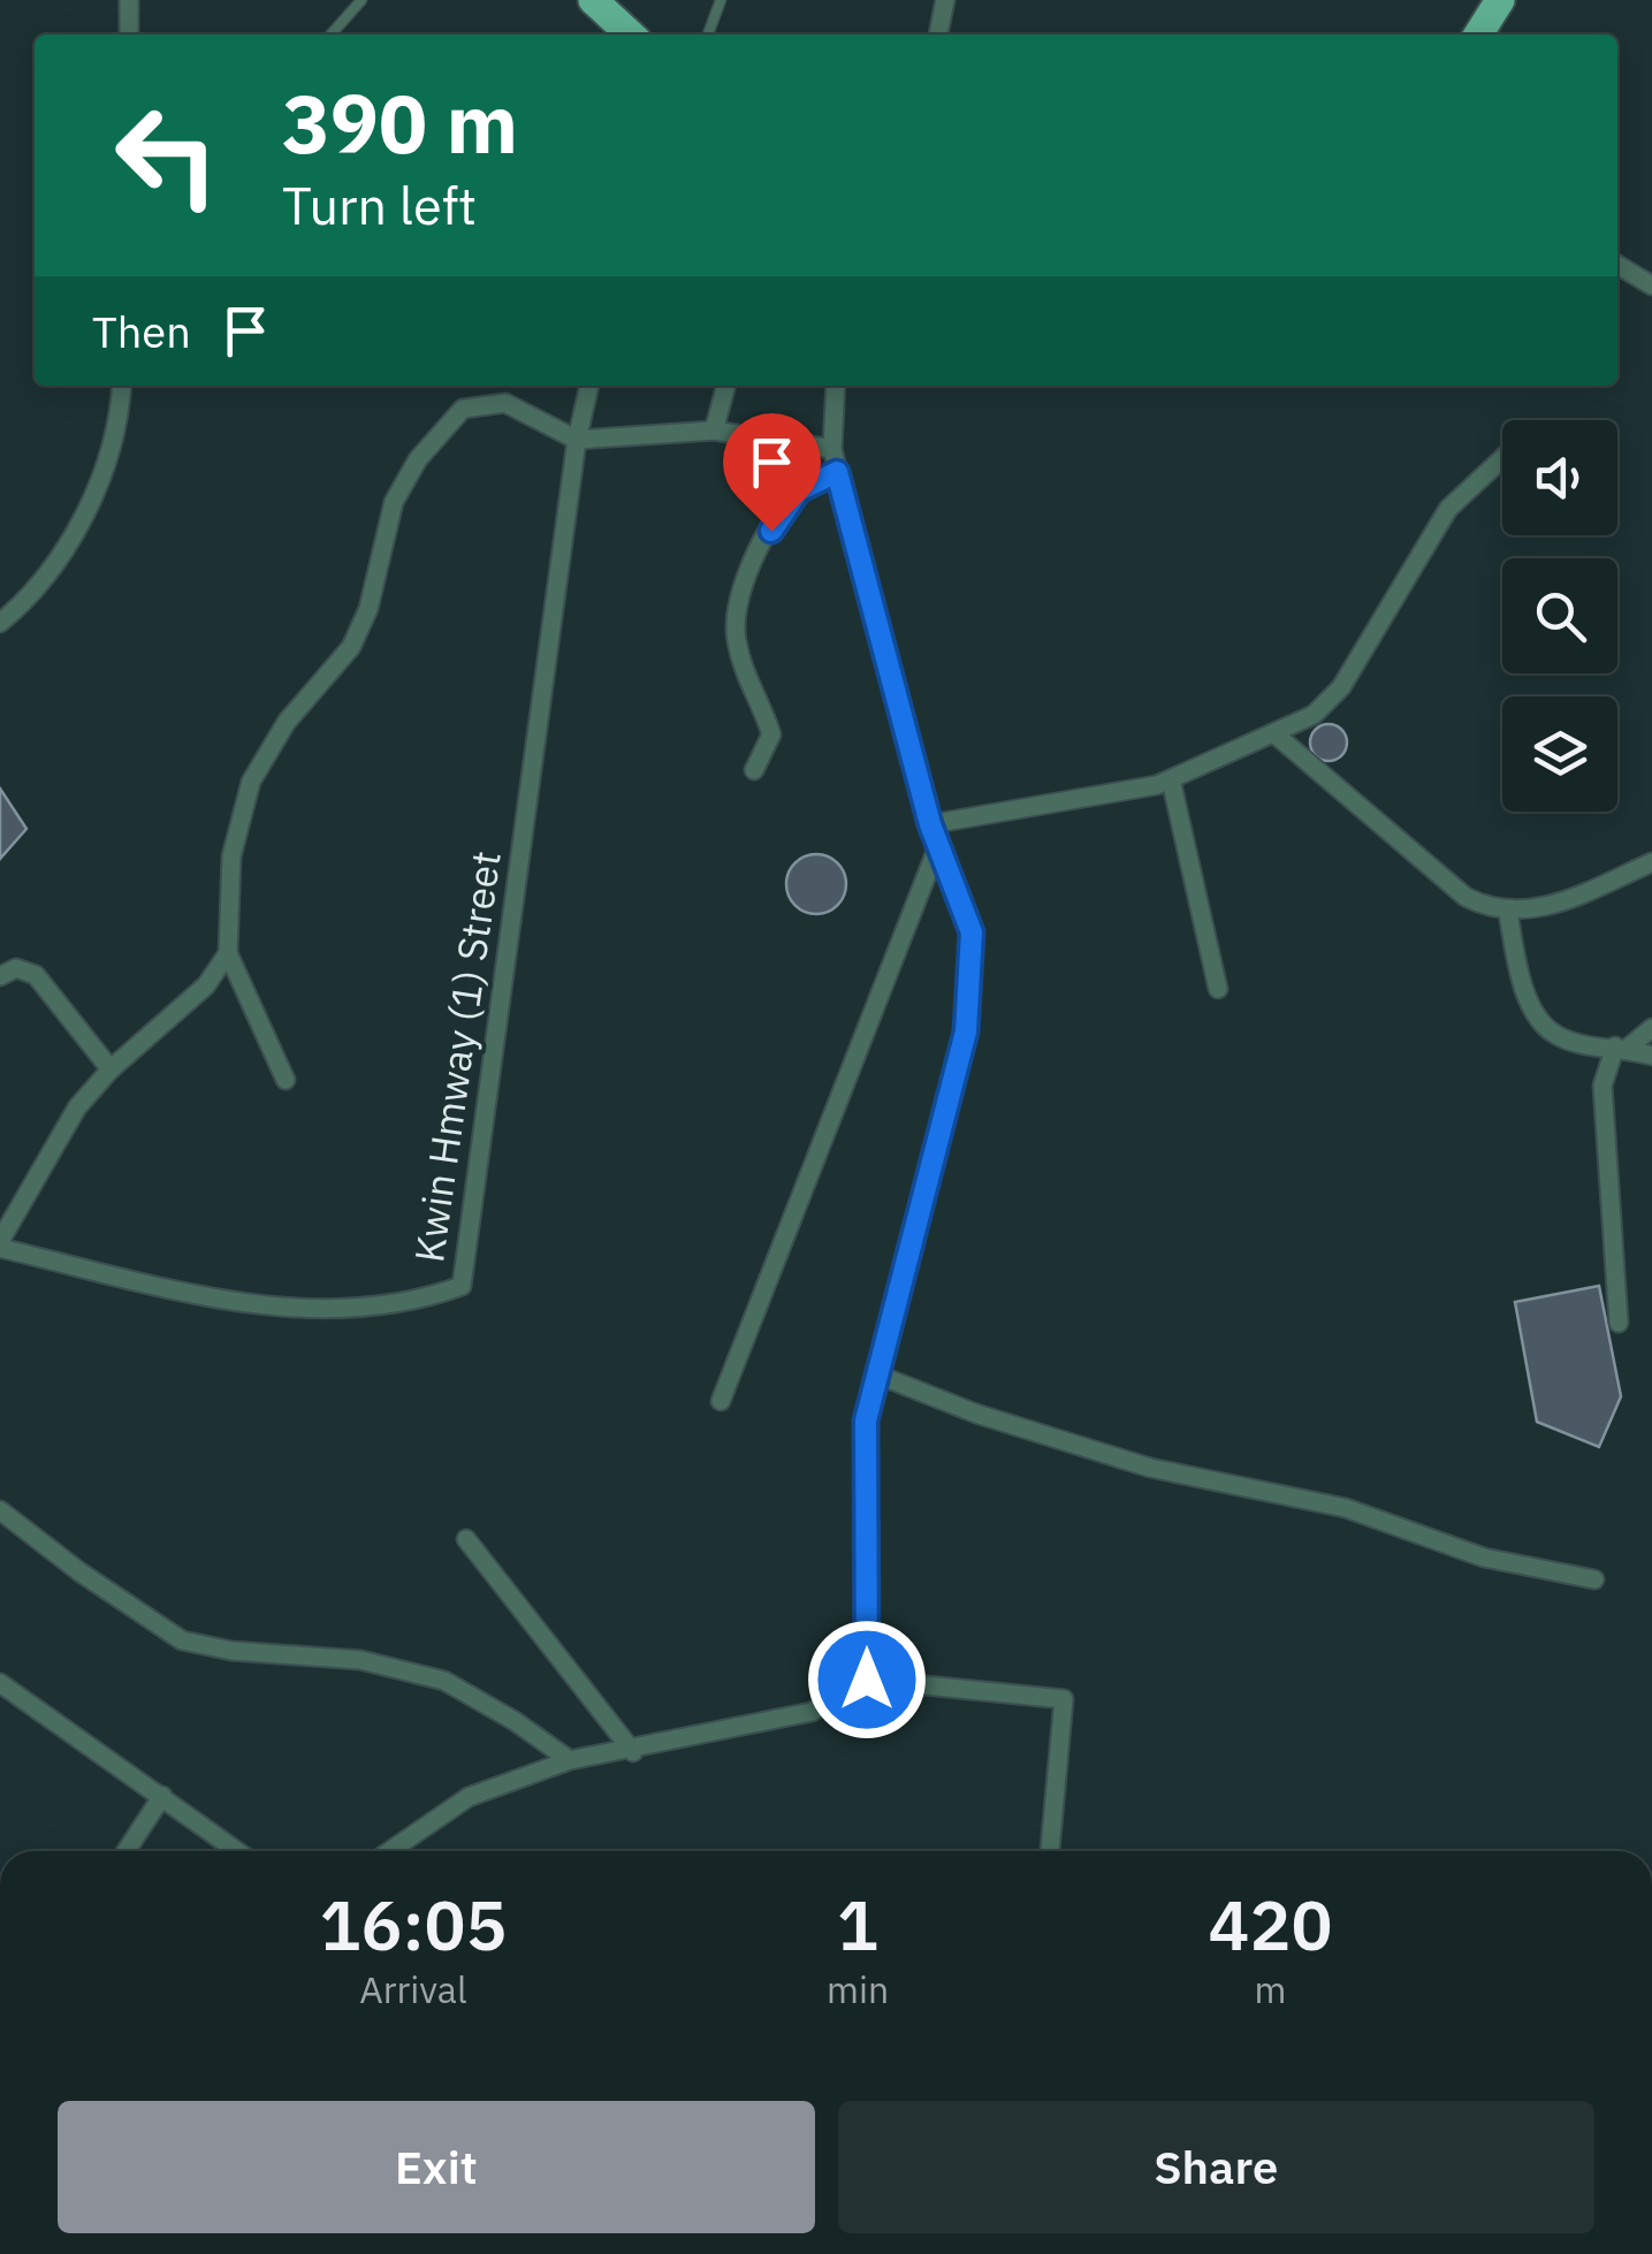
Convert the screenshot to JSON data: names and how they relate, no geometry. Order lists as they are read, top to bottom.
{
  "streets": {
    "street": ["Kwin Hmway (1) Street"]
  },
  "page": {
    "turn": ["390 m", "Turn left"],
    "then": "Then",
    "eta": [
      "16:05",
      "Arrival",
      "1",
      "min",
      "420",
      "m"
    ],
    "buttons": ["Exit", "Share"]
  }
}
